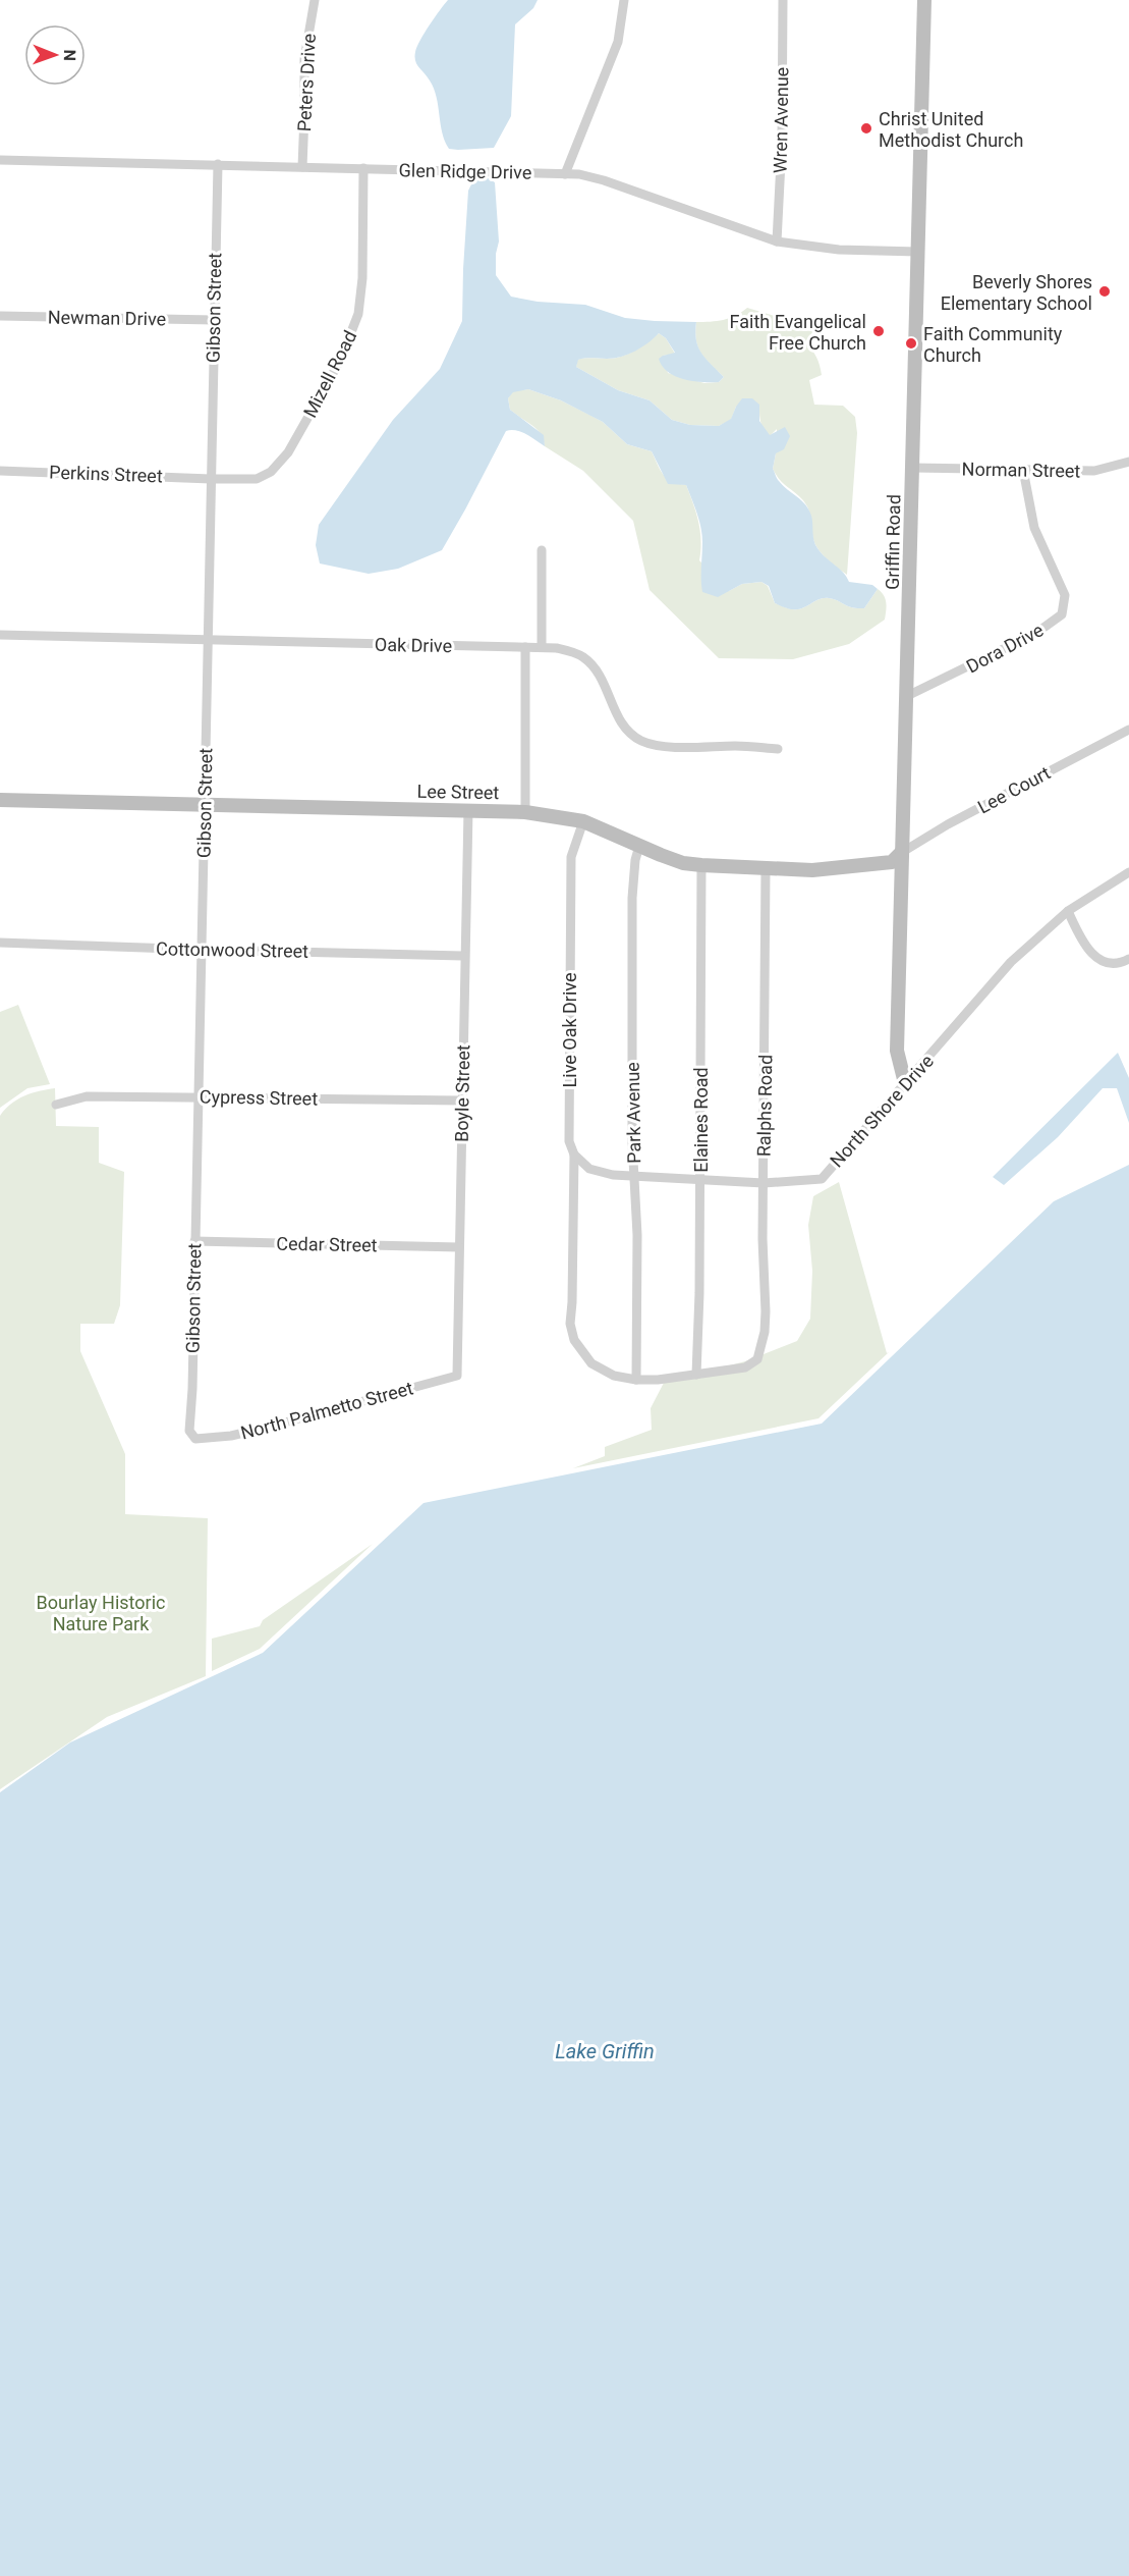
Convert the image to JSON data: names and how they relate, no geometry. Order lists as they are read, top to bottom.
{
  "streets": {
    "street": [
      "Peters Drive",
      "Wren Avenue",
      "Glen Ridge Drive",
      "Gibson Street",
      "Newman Drive",
      "Mizell Road",
      "Norman Street",
      "Perkins Street",
      "Griffin Road",
      "Oak Drive",
      "Dora Drive",
      "Lee Court",
      "Lee Street",
      "Cottonwood Street",
      "Live Oak Drive",
      "Boyle Street",
      "Cypress Street",
      "Ralphs Road",
      "North Shore Drive",
      "Park Avenue",
      "Elaines Road",
      "Cedar Street",
      "North Palmetto Street"
    ]
  },
  "crossings": [
    ["Peters Drive", "Glen Ridge Drive"],
    ["Wren Avenue", "Glen Ridge Drive"],
    ["Glen Ridge Drive", "Gibson Street"],
    ["Glen Ridge Drive", "Mizell Road"],
    ["Glen Ridge Drive", "Griffin Road"],
    ["Gibson Street", "Newman Drive"],
    ["Gibson Street", "Mizell Road"],
    ["Gibson Street", "Perkins Street"],
    ["Gibson Street", "Oak Drive"],
    ["Gibson Street", "Lee Street"],
    ["Gibson Street", "Cottonwood Street"],
    ["Gibson Street", "Cypress Street"],
    ["Gibson Street", "Cedar Street"],
    ["Gibson Street", "North Palmetto Street"],
    ["Mizell Road", "Perkins Street"],
    ["Norman Street", "Griffin Road"],
    ["Norman Street", "Dora Drive"],
    ["Griffin Road", "Dora Drive"],
    ["Griffin Road", "Lee Court"],
    ["Griffin Road", "Lee Street"],
    ["Griffin Road", "North Shore Drive"],
    ["Lee Court", "Lee Street"],
    ["Lee Street", "Live Oak Drive"],
    ["Lee Street", "Boyle Street"],
    ["Lee Street", "Ralphs Road"],
    ["Lee Street", "Park Avenue"],
    ["Lee Street", "Elaines Road"],
    ["Cottonwood Street", "Boyle Street"],
    ["Live Oak Drive", "North Shore Drive"],
    ["Live Oak Drive", "Park Avenue"],
    ["Boyle Street", "Cypress Street"],
    ["Boyle Street", "Cedar Street"],
    ["Boyle Street", "North Palmetto Street"],
    ["Ralphs Road", "North Shore Drive"],
    ["Ralphs Road", "Elaines Road"],
    ["North Shore Drive", "Park Avenue"],
    ["North Shore Drive", "Elaines Road"]
  ],
  "water": ["Lake Griffin"],
  "parks": ["Bourlay Historic Nature Park"],
  "places": [
    "Christ United Methodist Church",
    "Beverly Shores Elementary School",
    "Faith Evangelical Free Church",
    "Faith Community Church"
  ],
  "north": "right"
}
